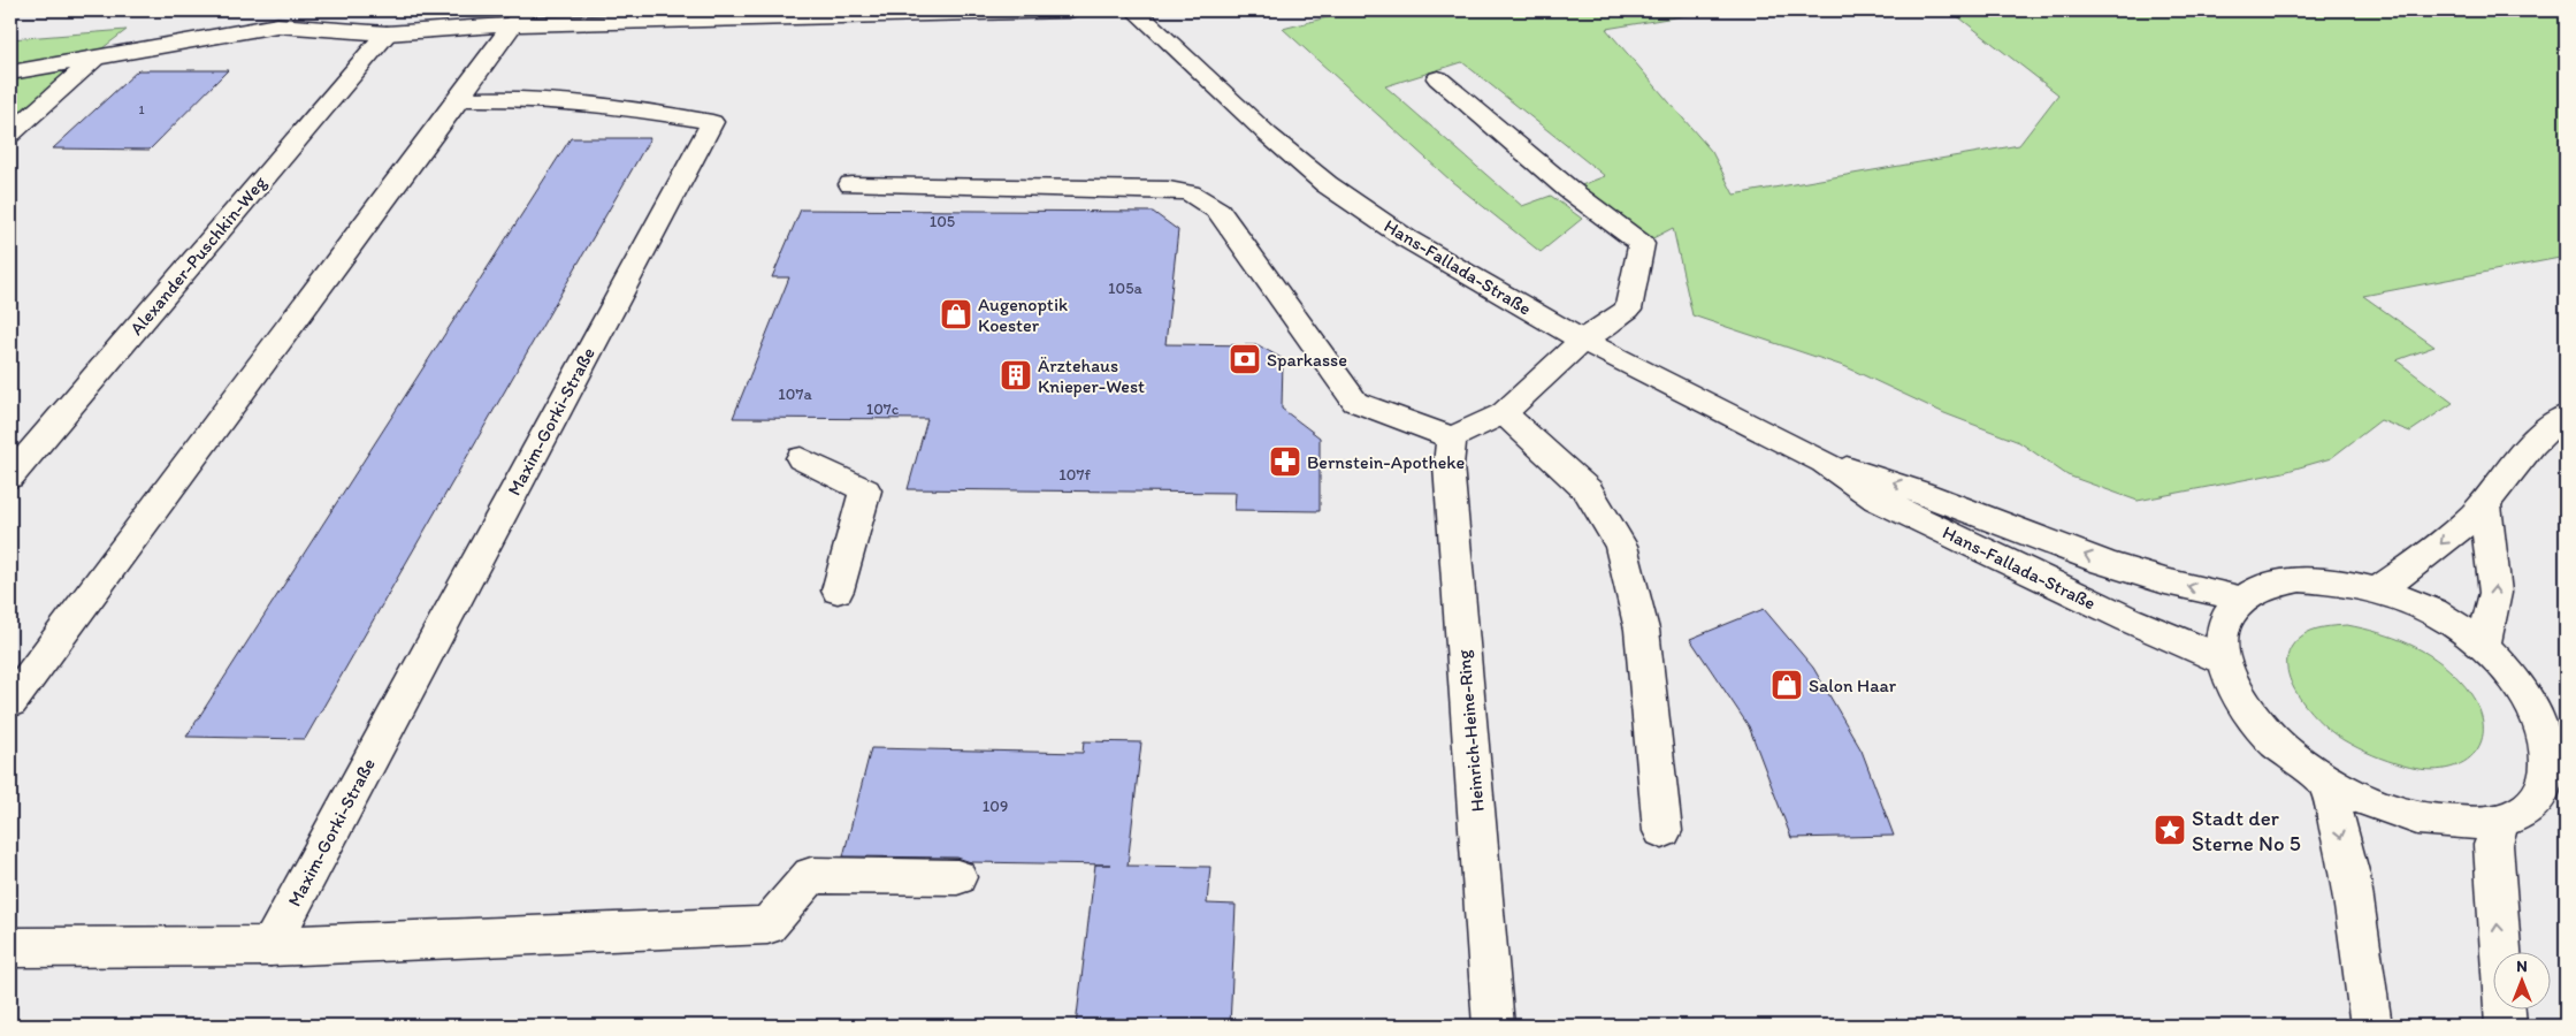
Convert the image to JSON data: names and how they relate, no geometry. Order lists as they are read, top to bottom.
{
  "streets": {
    "street": [
      "Alexander-Puschkin-Weg",
      "Hans-Fallada-Straße",
      "Maxim-Gorki-Straße",
      "Heinrich-Heine-Ring"
    ]
  },
  "places": {
    "shop": ["Augenoptik Koester", "Salon Haar"],
    "bank": ["Sparkasse"],
    "building": ["Ärztehaus Knieper-West"],
    "pharmacy": ["Bernstein-Apotheke"],
    "place": ["Stadt der Sterne No 5"]
  },
  "house_numbers": [
    "1",
    "105",
    "105a",
    "107a",
    "107c",
    "107f",
    "109"
  ],
  "north": "top"
}
